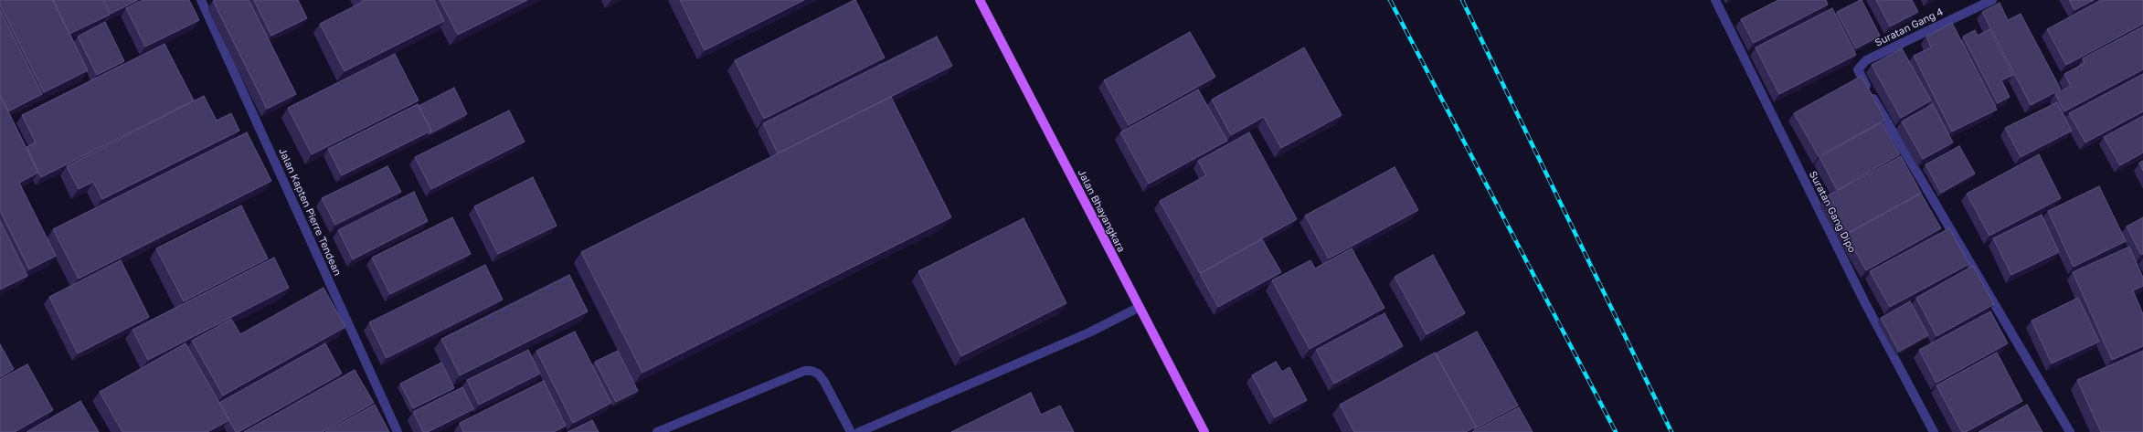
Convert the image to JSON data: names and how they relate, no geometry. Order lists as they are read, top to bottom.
{
  "streets": {
    "main road": ["Jalan Bhayangkara"],
    "street": ["Suratan Gang 4", "Jalan Kapten Pierre Tendean", "Suratan Gang Dipo"]
  }
}
